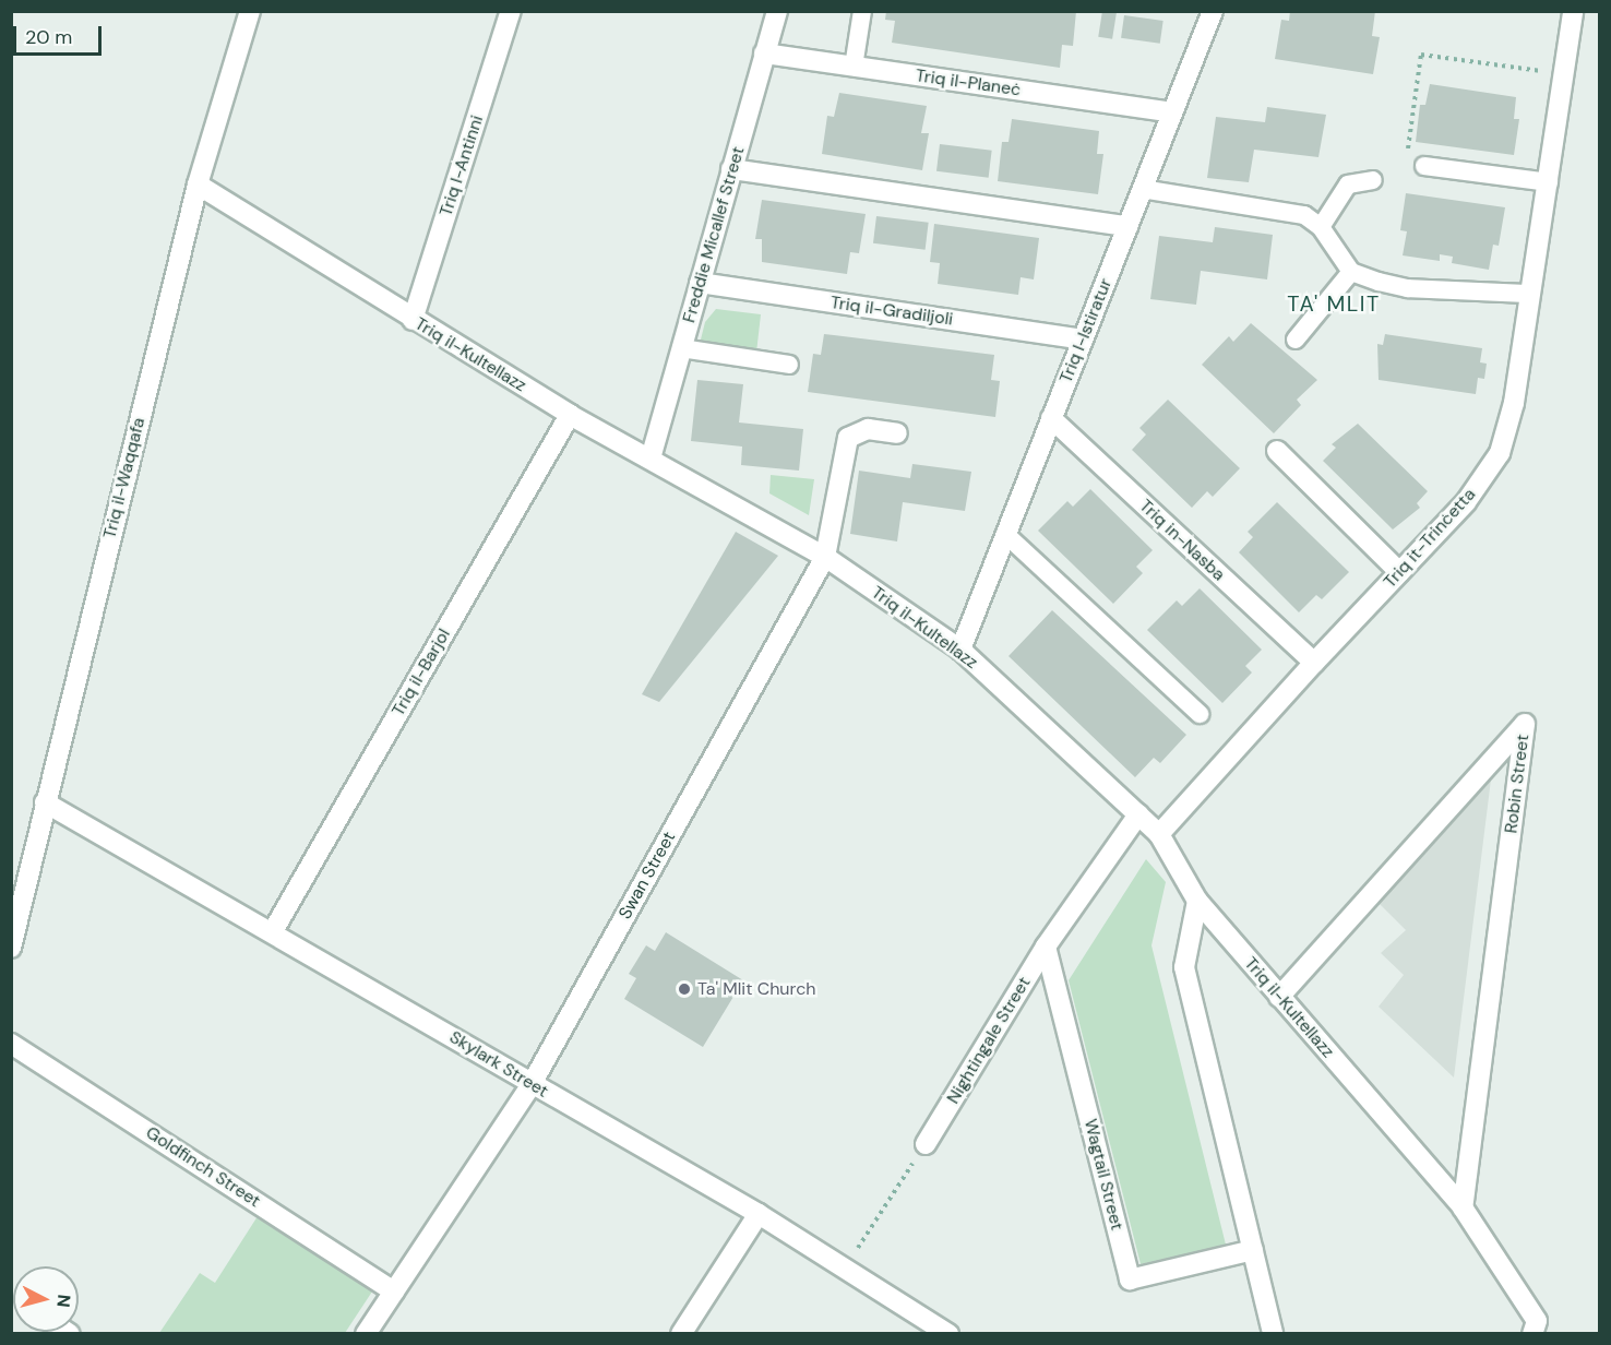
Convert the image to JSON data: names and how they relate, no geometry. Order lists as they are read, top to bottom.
{
  "streets": {
    "street": [
      "Triq il-Planeċ",
      "Triq l-Antinni",
      "Freddie Micallef Street",
      "Triq il-Gradiljoli",
      "Triq l-Istiratur",
      "Triq il-Kultellazz",
      "Triq il-Waqqafa",
      "Triq it-Trinċetta",
      "Triq in-Nasba",
      "Triq il-Barjol",
      "Robin Street",
      "Swan Street",
      "Nightingale Street",
      "Skylark Street",
      "Goldfinch Street",
      "Wagtail Street"
    ]
  },
  "crossings": [
    ["Triq il-Planeċ", "Freddie Micallef Street"],
    ["Triq il-Planeċ", "Triq l-Istiratur"],
    ["Triq l-Antinni", "Triq il-Kultellazz"],
    ["Freddie Micallef Street", "Triq il-Gradiljoli"],
    ["Freddie Micallef Street", "Triq il-Kultellazz"],
    ["Triq il-Gradiljoli", "Triq l-Istiratur"],
    ["Triq l-Istiratur", "Triq il-Kultellazz"],
    ["Triq l-Istiratur", "Triq in-Nasba"],
    ["Triq il-Kultellazz", "Triq il-Waqqafa"],
    ["Triq il-Kultellazz", "Triq it-Trinċetta"],
    ["Triq il-Kultellazz", "Triq il-Barjol"],
    ["Triq il-Kultellazz", "Robin Street"],
    ["Triq il-Kultellazz", "Swan Street"],
    ["Triq il-Kultellazz", "Nightingale Street"],
    ["Triq il-Waqqafa", "Skylark Street"],
    ["Triq it-Trinċetta", "Triq in-Nasba"],
    ["Triq il-Barjol", "Skylark Street"],
    ["Swan Street", "Skylark Street"],
    ["Swan Street", "Goldfinch Street"],
    ["Nightingale Street", "Wagtail Street"]
  ],
  "districts": ["TA' MLIT"],
  "places": ["Ta' Mlit Church"],
  "scale_bar": "20 m",
  "north": "right"
}
